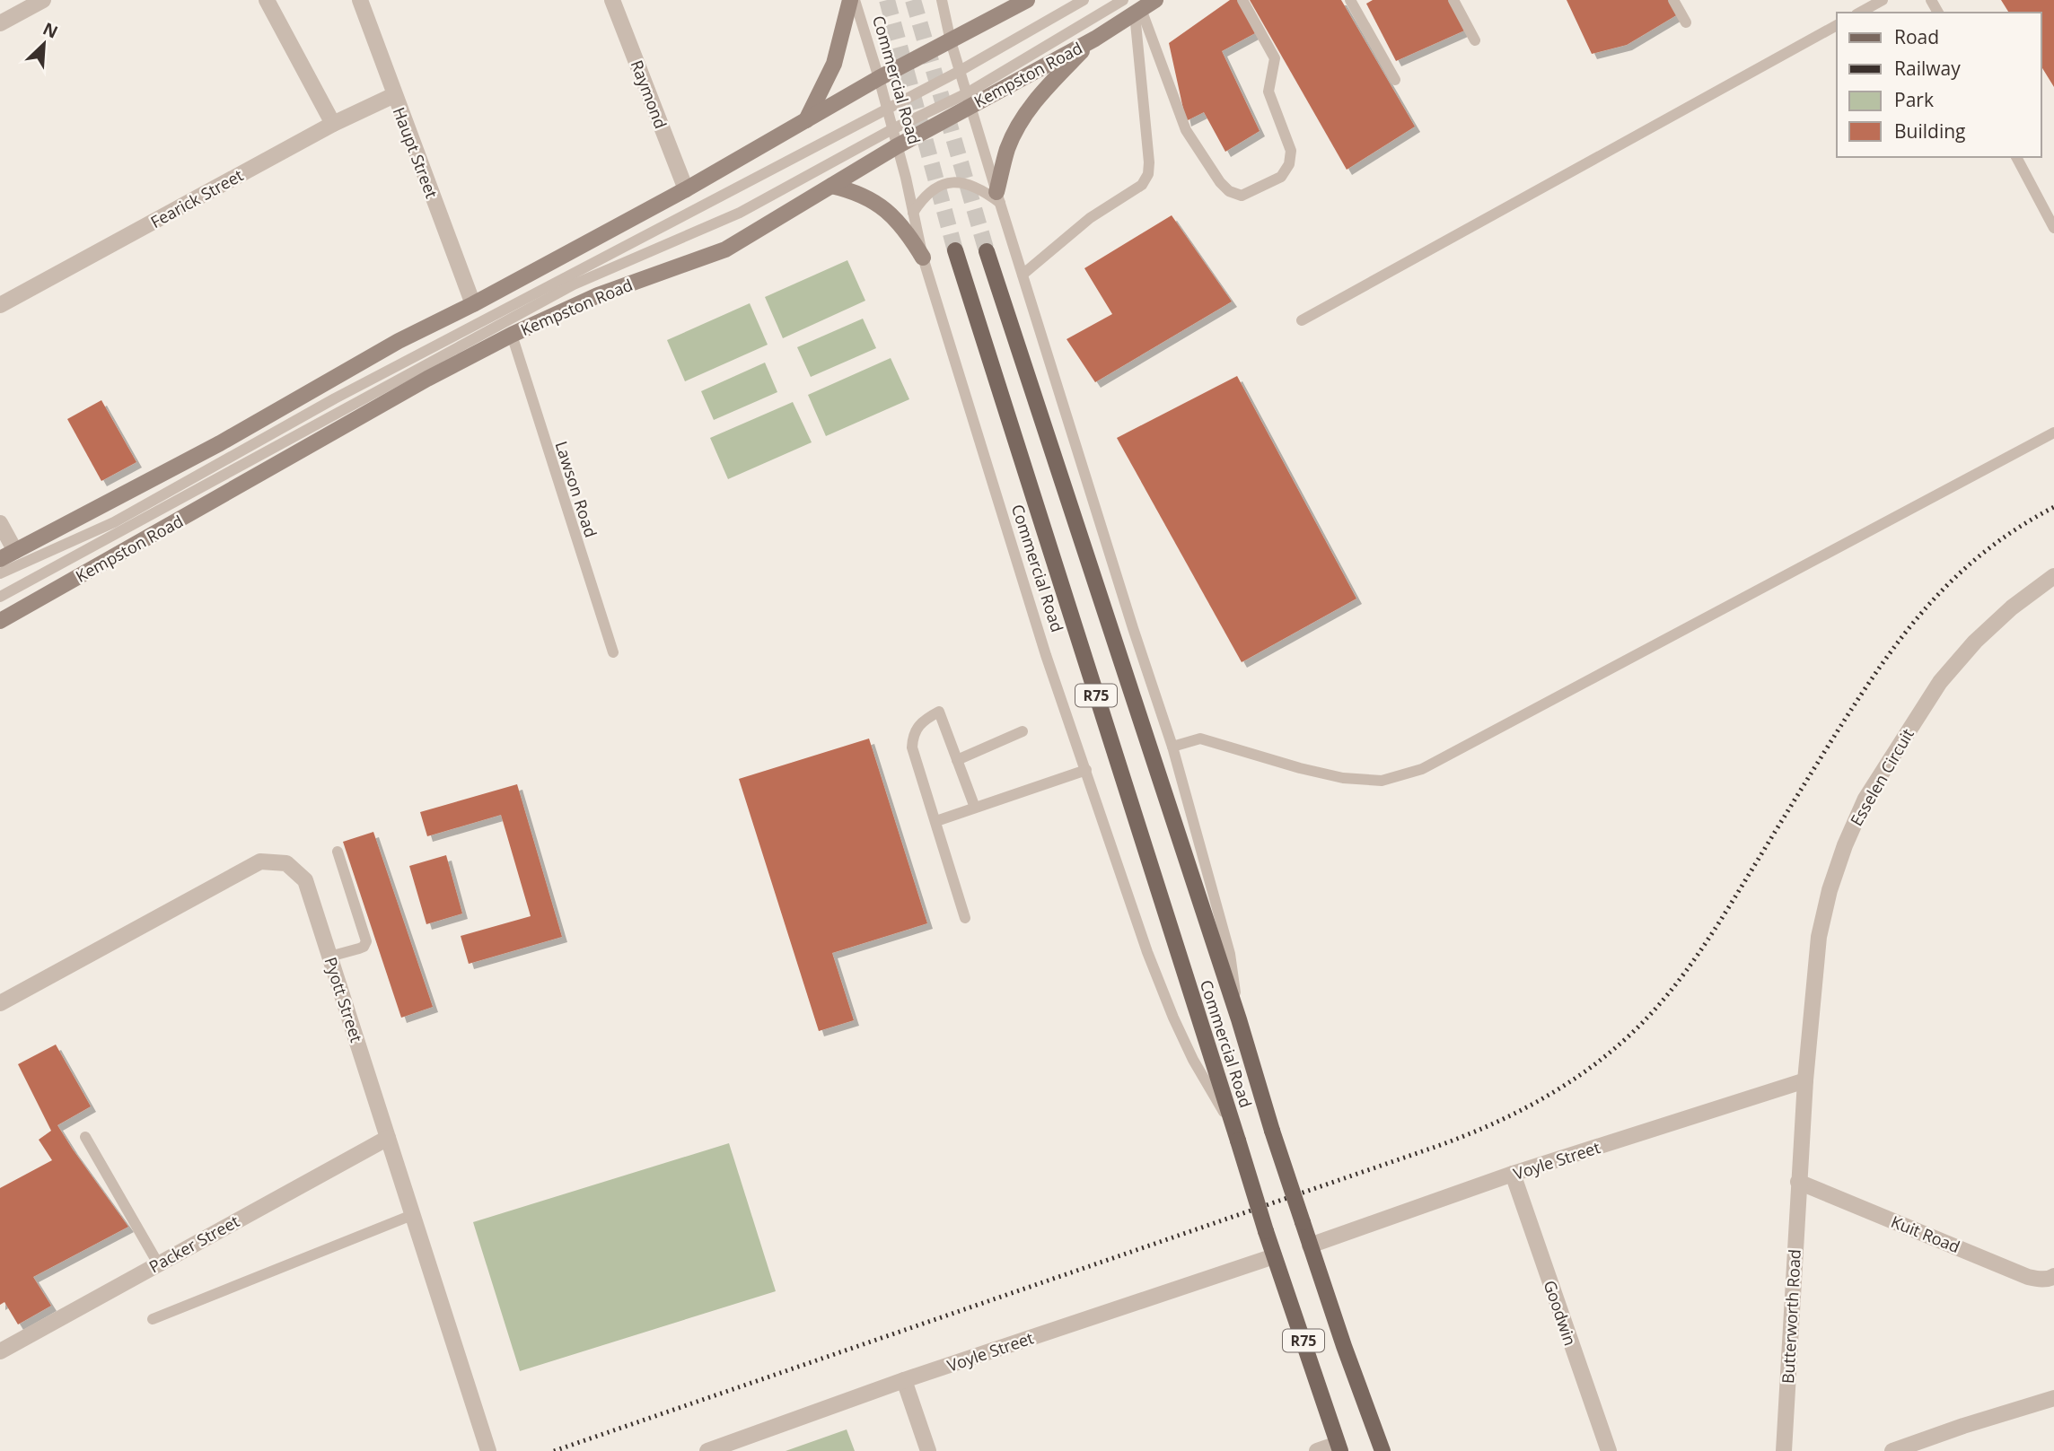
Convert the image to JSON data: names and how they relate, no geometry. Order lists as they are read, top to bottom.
{
  "streets": {
    "main road": ["Kempston Road", "Commercial Road", "R75"],
    "street": [
      "Raymond",
      "Haupt Street",
      "Fearick Street",
      "Esselen Circuit",
      "Pyott Street",
      "Voyle Street",
      "Kuit Road",
      "Packer Street",
      "Goodwin",
      "Butterworth Road"
    ],
    "lane": ["Lawson Road"]
  },
  "crossings": [
    ["Kempston Road", "Commercial Road"],
    ["Kempston Road", "Lawson Road"],
    ["Commercial Road", "Voyle Street"],
    ["Haupt Street", "Fearick Street"],
    ["Esselen Circuit", "Voyle Street"],
    ["Esselen Circuit", "Kuit Road"],
    ["Esselen Circuit", "Butterworth Road"],
    ["Pyott Street", "Packer Street"],
    ["Voyle Street", "Goodwin"],
    ["Kuit Road", "Butterworth Road"]
  ],
  "legend": [
    "Road",
    "Railway",
    "Park",
    "Building"
  ],
  "north": "top right"
}
